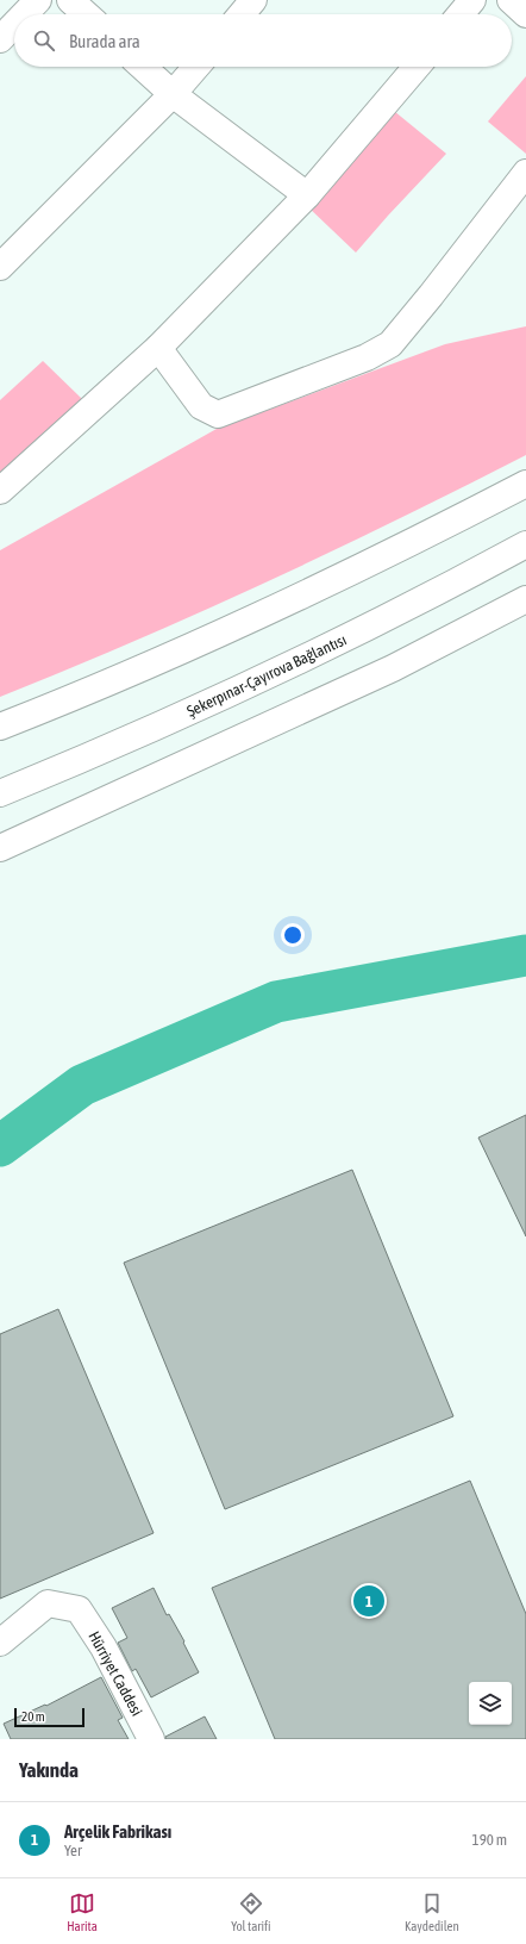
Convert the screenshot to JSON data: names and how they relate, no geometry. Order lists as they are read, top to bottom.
{
  "streets": {
    "main road": ["Şekerpınar-Çayırova Bağlantısı", "Hürriyet Caddesi"]
  },
  "scale_bar": "20 m",
  "page": {
    "search": "Burada ara",
    "pins": "1",
    "scale": "20 m",
    "heading": "Yakında",
    "list": [
      {
        "mark": "1",
        "name": "Arçelik Fabrikası",
        "note": "Yer",
        "value": "190 m"
      }
    ],
    "nav": ["Harita", "Yol tarifi", "Kaydedilen"]
  }
}
